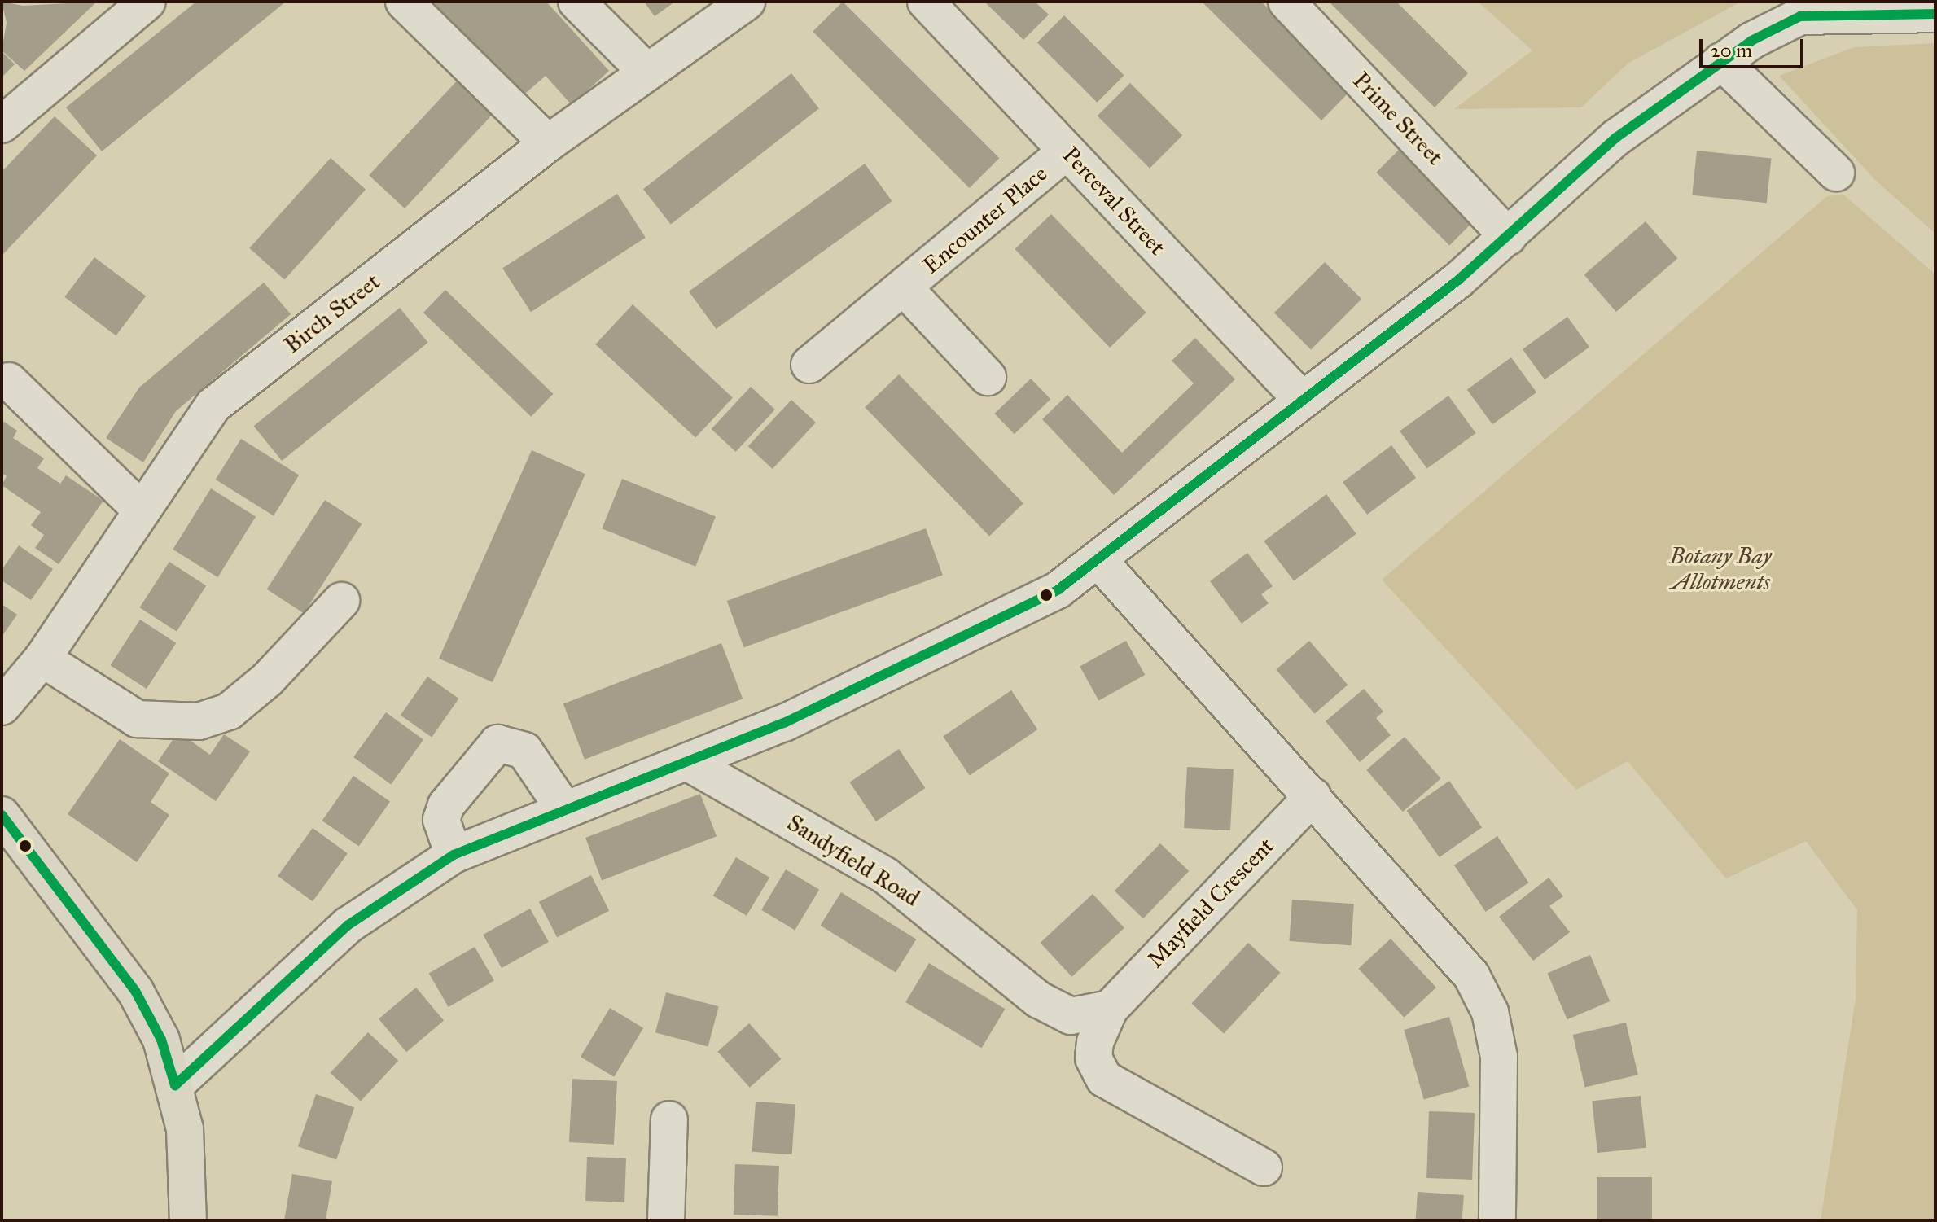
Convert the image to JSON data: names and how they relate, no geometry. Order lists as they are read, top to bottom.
{
  "streets": {
    "street": [
      "Prime Street",
      "Perceval Street",
      "Encounter Place",
      "Birch Street",
      "Sandyfield Road",
      "Mayfield Crescent"
    ]
  },
  "crossings": [
    ["Perceval Street", "Encounter Place"],
    ["Sandyfield Road", "Mayfield Crescent"]
  ],
  "parks": ["Botany Bay Allotments"],
  "scale_bar": "20 m"
}
